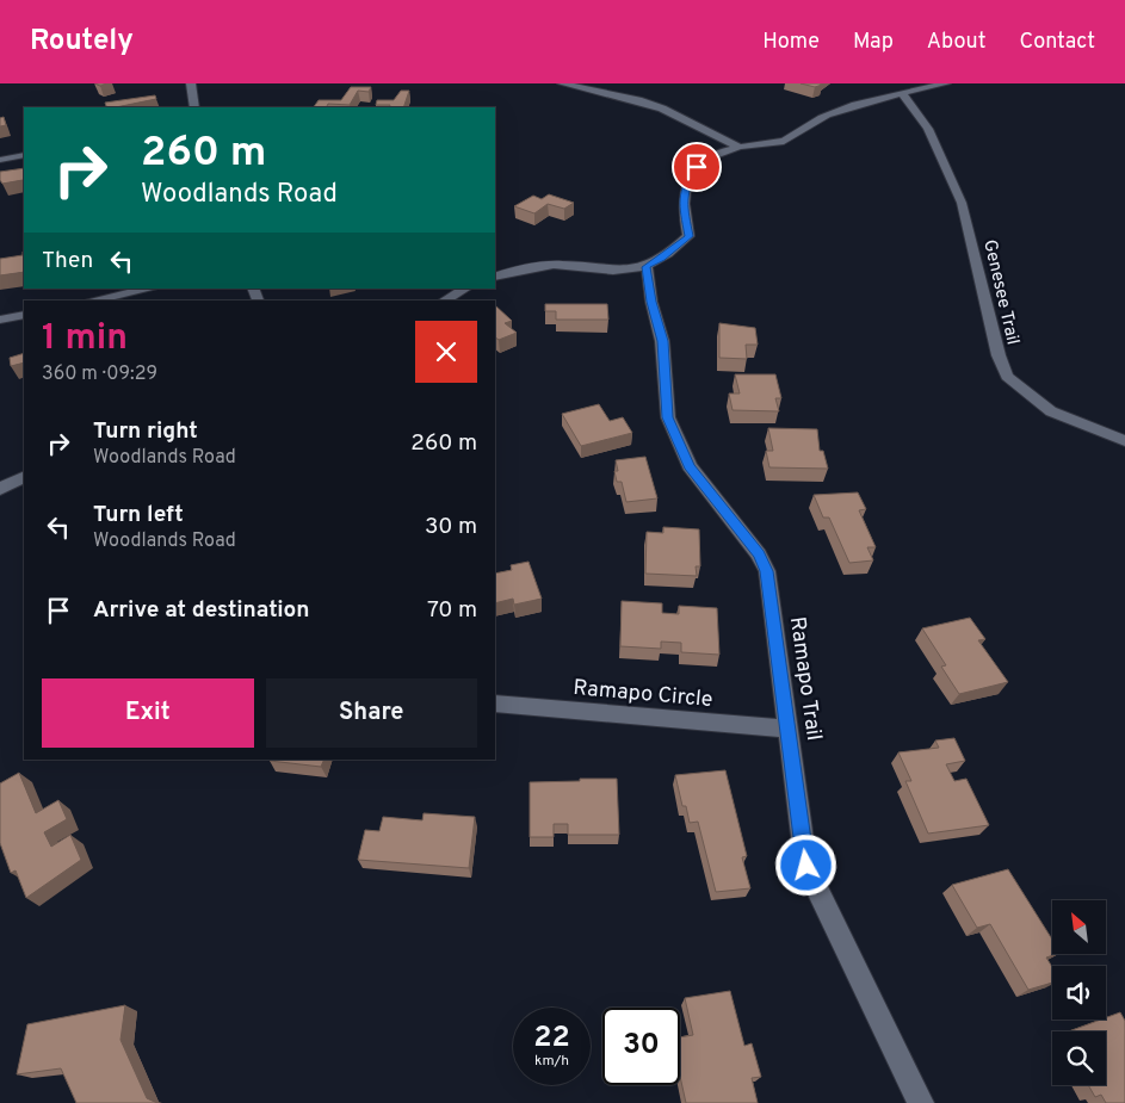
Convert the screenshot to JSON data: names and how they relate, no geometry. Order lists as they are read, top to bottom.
{
  "streets": {
    "street": ["Genesee Trail", "Ramapo Trail", "Ramapo Circle"]
  },
  "crossings": [
    ["Ramapo Trail", "Ramapo Circle"]
  ],
  "north": "top left",
  "page": {
    "header": "Routely",
    "nav": [
      "Home",
      "Map",
      "About",
      "Contact"
    ],
    "turn": ["260 m", "Woodlands Road"],
    "then": "Then",
    "heading": ["1 min", "360 m · 09:29"],
    "list": [
      {
        "name": "Turn right",
        "note": "Woodlands Road",
        "value": "260 m"
      },
      {
        "name": "Turn left",
        "note": "Woodlands Road",
        "value": "30 m"
      },
      {
        "name": "Arrive at destination",
        "value": "70 m"
      }
    ],
    "buttons": ["Exit", "Share"],
    "speed": "22 km/h",
    "limit": "30"
  }
}
